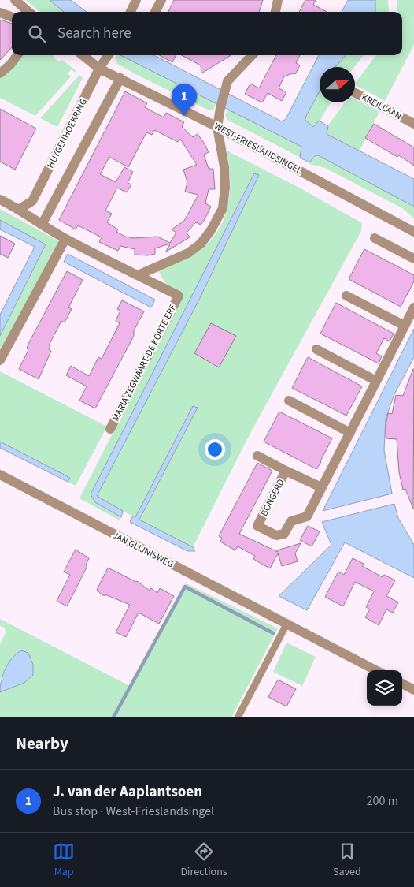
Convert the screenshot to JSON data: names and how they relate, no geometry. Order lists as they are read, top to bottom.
{
  "streets": {
    "street": [
      "KREILLAAN",
      "HUYGENHOEKRING",
      "WEST-FRIESLANDSINGEL",
      "MARIA ZEGWAART-DE KORTE ERF",
      "BONGERD",
      "JAN GLIJNISWEG"
    ]
  },
  "crossings": [
    ["HUYGENHOEKRING", "WEST-FRIESLANDSINGEL"]
  ],
  "north": "right",
  "page": {
    "search": "Search here",
    "pins": "1",
    "heading": "Nearby",
    "list": [
      {
        "mark": "1",
        "name": "J. van der Aaplantsoen",
        "note": "Bus stop · West-Frieslandsingel",
        "value": "200 m"
      }
    ],
    "nav": ["Map", "Directions", "Saved"]
  }
}
